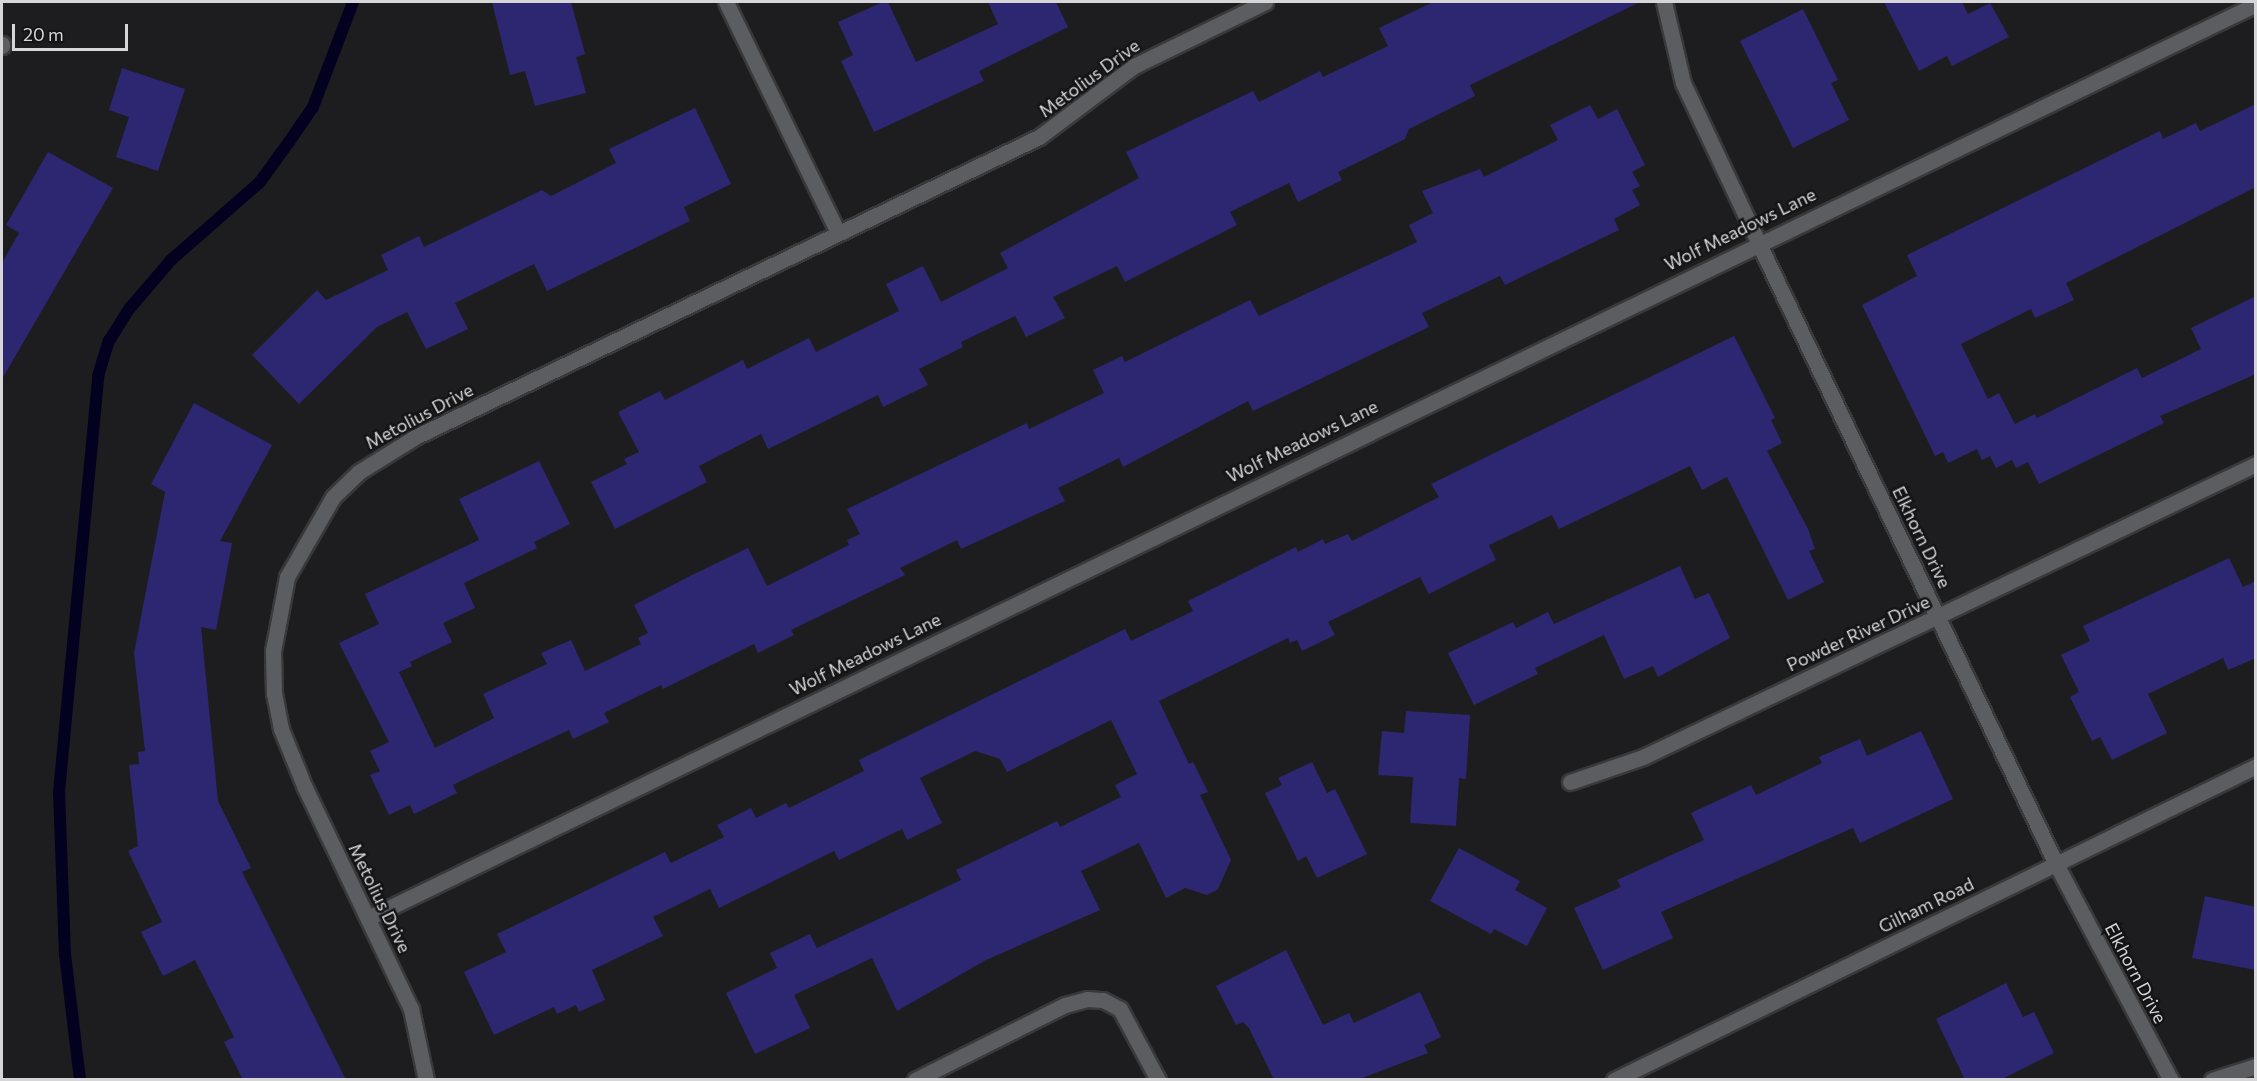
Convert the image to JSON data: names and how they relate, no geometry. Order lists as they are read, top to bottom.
{
  "streets": {
    "street": [
      "Metolius Drive",
      "Wolf Meadows Lane",
      "Elkhorn Drive",
      "Powder River Drive",
      "Gilham Road"
    ]
  },
  "crossings": [
    ["Metolius Drive", "Wolf Meadows Lane"],
    ["Wolf Meadows Lane", "Elkhorn Drive"],
    ["Elkhorn Drive", "Powder River Drive"],
    ["Elkhorn Drive", "Gilham Road"]
  ],
  "scale_bar": "20 m"
}
